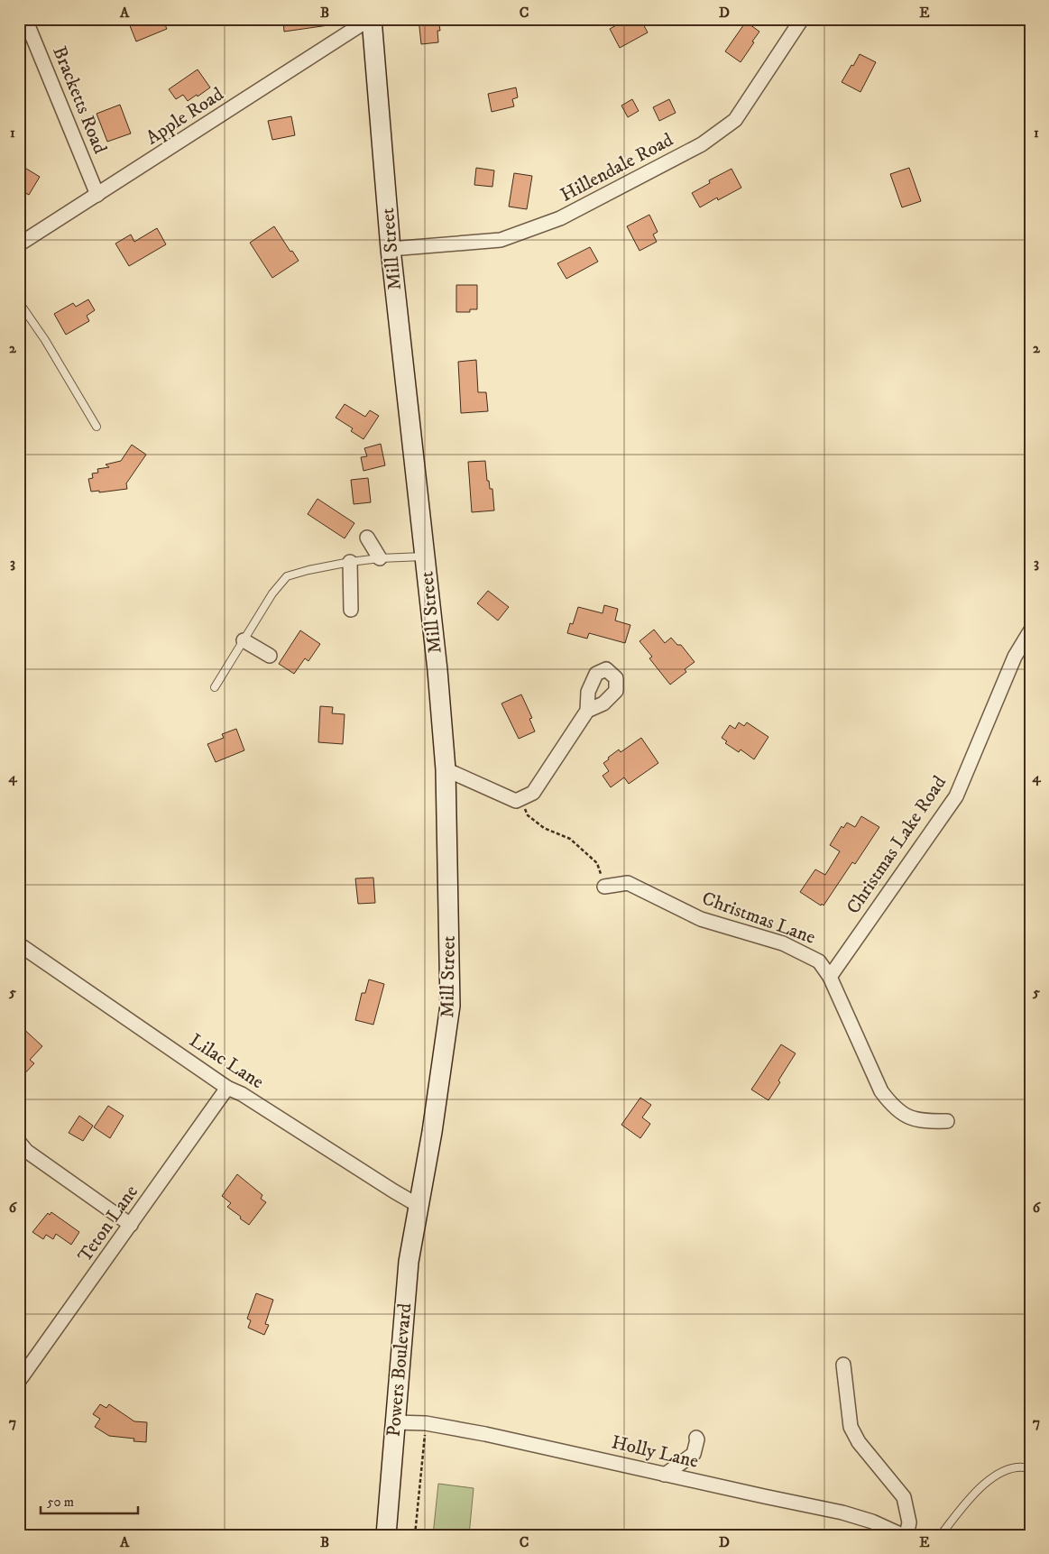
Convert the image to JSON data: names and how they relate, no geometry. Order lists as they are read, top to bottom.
{
  "streets": {
    "main road": ["Mill Street", "Powers Boulevard"],
    "street": [
      "Bracketts Road",
      "Apple Road",
      "Hillendale Road",
      "Christmas Lake Road",
      "Christmas Lane",
      "Lilac Lane",
      "Teton Lane",
      "Holly Lane"
    ]
  },
  "crossings": [
    ["Bracketts Road", "Apple Road"],
    ["Apple Road", "Mill Street"],
    ["Hillendale Road", "Mill Street"],
    ["Mill Street", "Lilac Lane"],
    ["Mill Street", "Powers Boulevard"],
    ["Christmas Lake Road", "Christmas Lane"],
    ["Lilac Lane", "Teton Lane"],
    ["Lilac Lane", "Powers Boulevard"],
    ["Powers Boulevard", "Holly Lane"]
  ],
  "scale_bar": "50 m",
  "grid": {
    "columns": [
      "A",
      "B",
      "C",
      "D",
      "E"
    ],
    "rows": [
      "1",
      "2",
      "3",
      "4",
      "5",
      "6",
      "7"
    ]
  }
}
